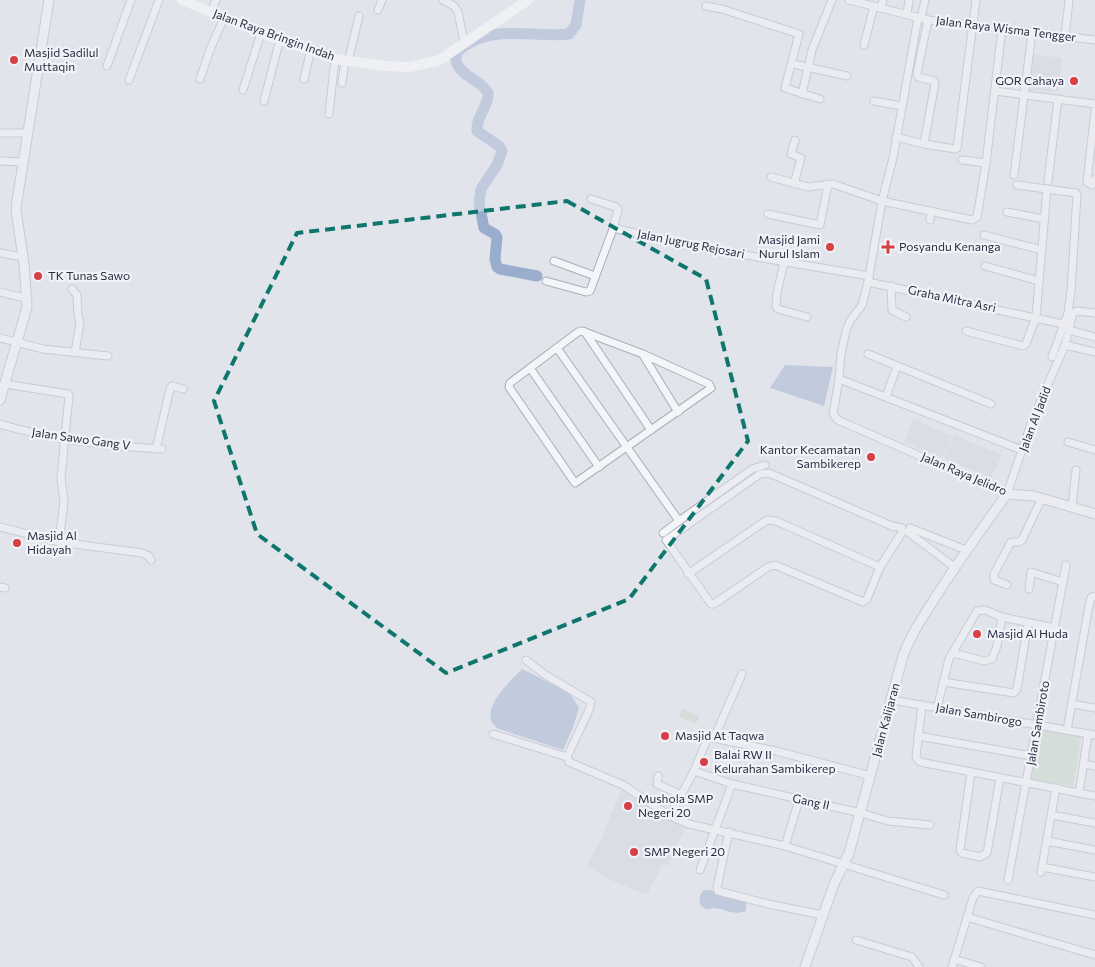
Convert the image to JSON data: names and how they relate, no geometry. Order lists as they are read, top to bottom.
{
  "streets": {
    "main road": ["Jalan Raya Bringin Indah"],
    "street": [
      "Jalan Raya Wisma Tengger",
      "Jalan Jugrug Rejosari",
      "Graha Mitra Asri",
      "Jalan Al Jadid",
      "Jalan Sawo Gang V",
      "Jalan Raya Jelidro",
      "Jalan Sambirogo",
      "Jalan Kalijaran",
      "Jalan Sambiroto",
      "Gang II"
    ]
  },
  "crossings": [
    ["Jalan Jugrug Rejosari", "Graha Mitra Asri"],
    ["Jalan Al Jadid", "Jalan Raya Jelidro"],
    ["Jalan Al Jadid", "Jalan Kalijaran"],
    ["Jalan Raya Jelidro", "Jalan Kalijaran"],
    ["Jalan Sambirogo", "Jalan Kalijaran"],
    ["Jalan Sambirogo", "Jalan Sambiroto"],
    ["Jalan Kalijaran", "Gang II"]
  ],
  "places": {
    "other": [
      "Masjid Sadilul Muttaqin",
      "GOR Cahaya",
      "Masjid Jami Nurul Islam",
      "TK Tunas Sawo",
      "Kantor Kecamatan Sambikerep",
      "Masjid Al Hidayah",
      "Masjid Al Huda",
      "Masjid At Taqwa",
      "Balai RW II Kelurahan Sambikerep",
      "Mushola SMP Negeri 20",
      "SMP Negeri 20"
    ],
    "health": ["Posyandu Kenanga"]
  }
}
